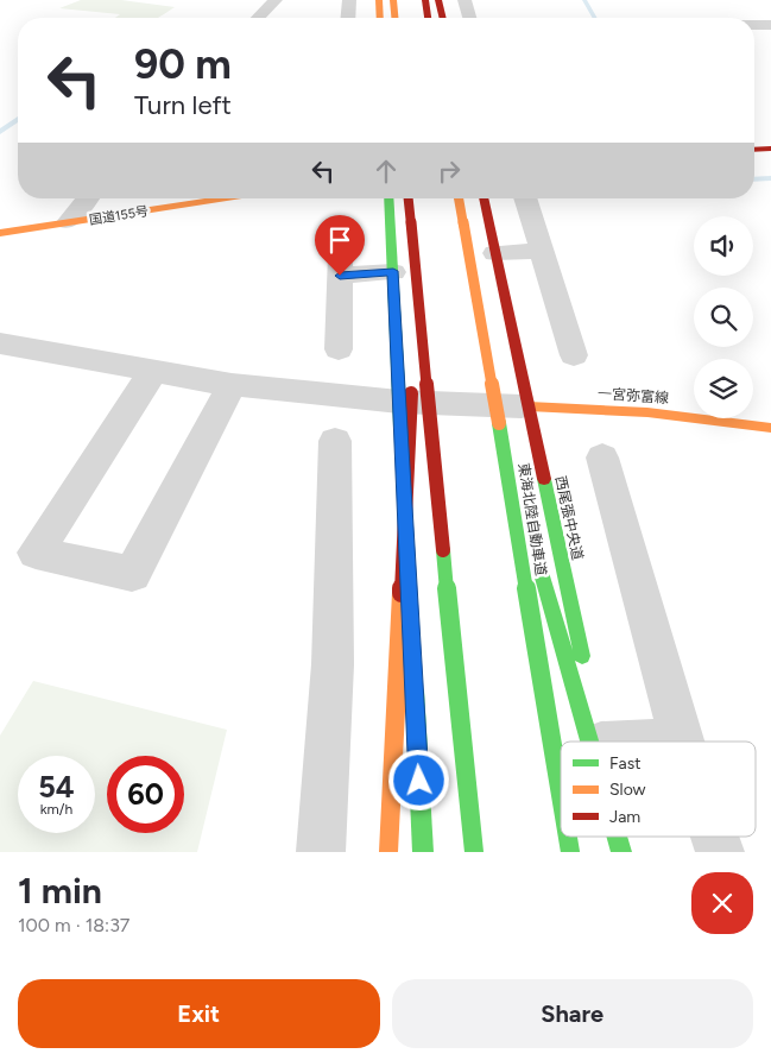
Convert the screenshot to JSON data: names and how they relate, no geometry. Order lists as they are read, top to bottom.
{
  "streets": {
    "main road": [
      "国道155号",
      "一宮弥富線",
      "西尾張中央道",
      "東海北陸自動車道"
    ]
  },
  "crossings": [
    ["一宮弥富線", "西尾張中央道"]
  ],
  "legend": ["Fast", "Slow", "Jam"],
  "page": {
    "turn": ["90 m", "Turn left"],
    "speed": "54 km/h",
    "limit": "60",
    "heading": ["1 min", "100 m · 18:37"],
    "buttons": ["Exit", "Share"]
  }
}
